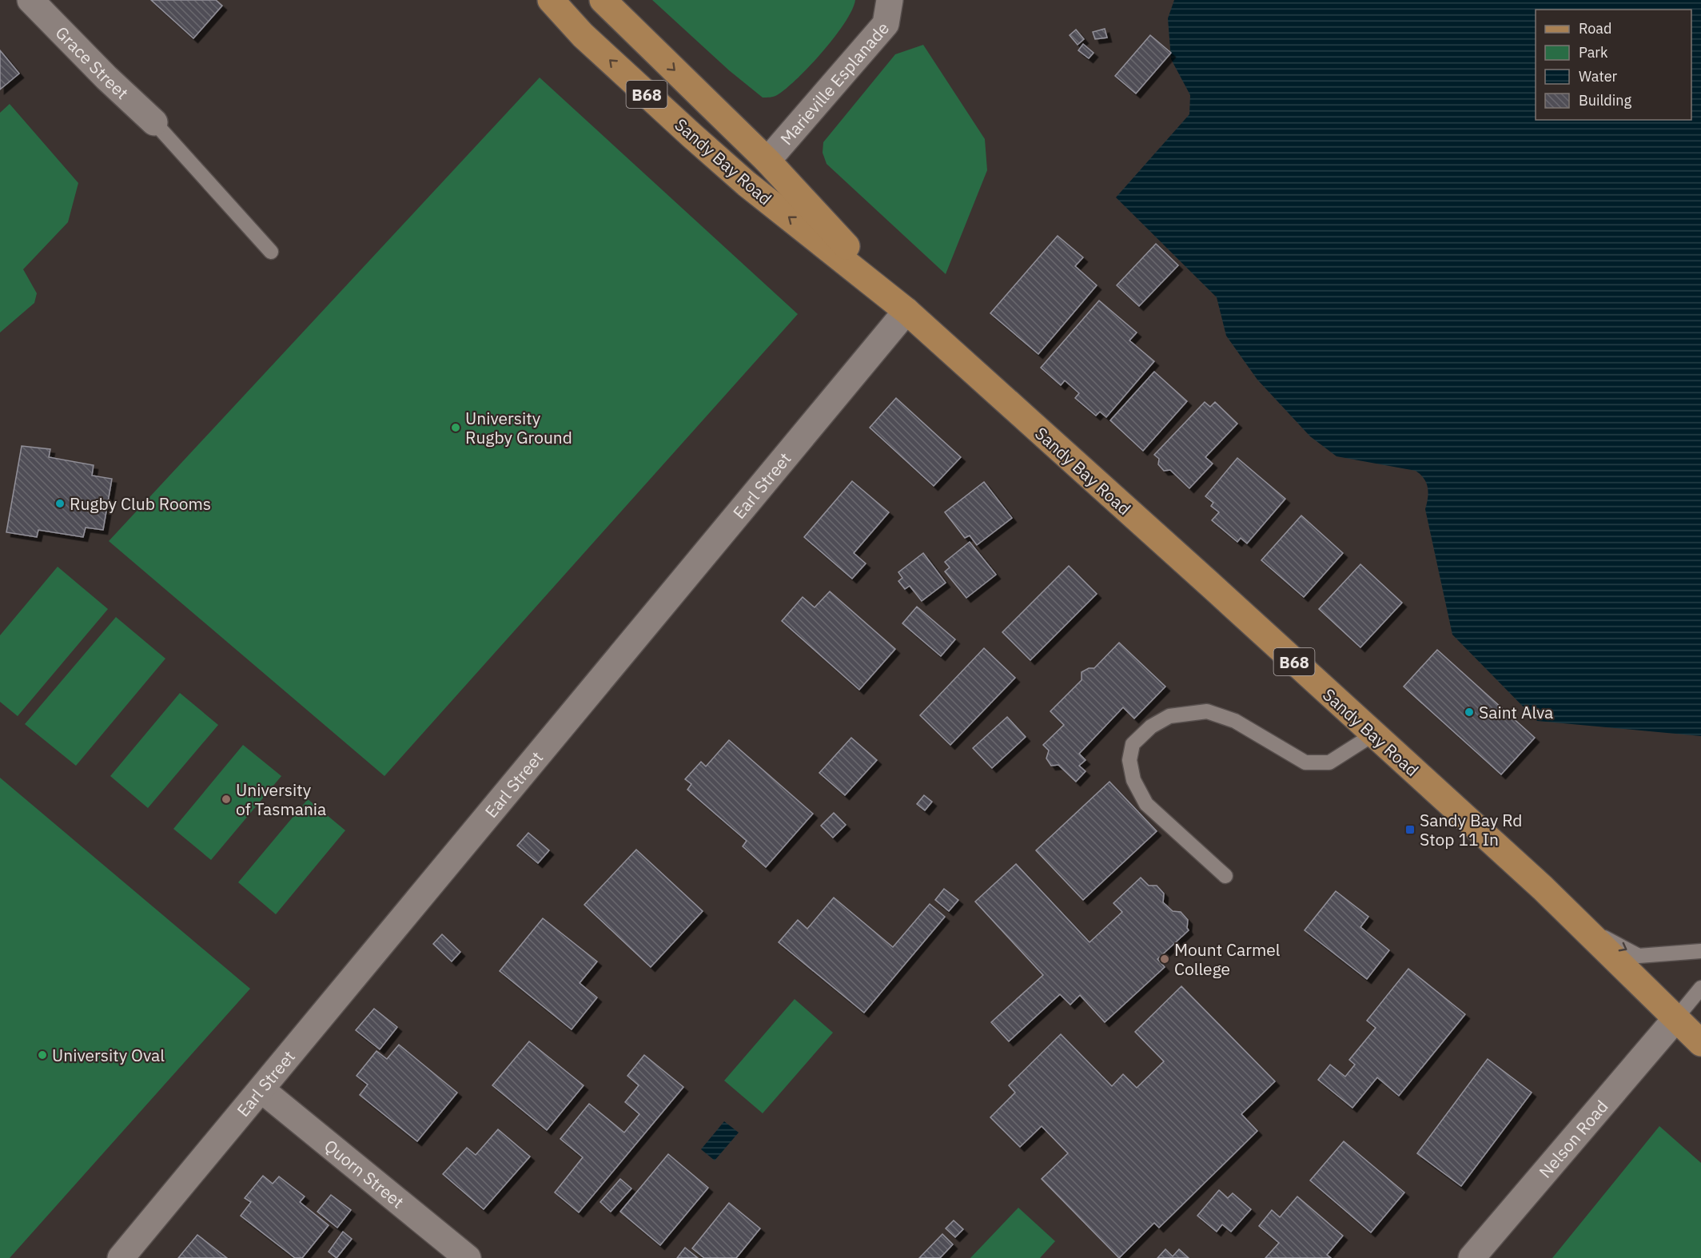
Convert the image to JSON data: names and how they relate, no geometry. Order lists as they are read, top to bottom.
{
  "streets": {
    "main road": ["B68", "Sandy Bay Road"],
    "street": [
      "Grace Street",
      "Marieville Esplanade",
      "Earl Street",
      "Nelson Road",
      "Quorn Street"
    ]
  },
  "crossings": [
    ["Marieville Esplanade", "Sandy Bay Road"],
    ["Sandy Bay Road", "Earl Street"],
    ["Sandy Bay Road", "Nelson Road"],
    ["Earl Street", "Quorn Street"]
  ],
  "places": {
    "other": [
      "University Rugby Ground",
      "Rugby Club Rooms",
      "Saint Alva",
      "University of Tasmania",
      "Mount Carmel College",
      "University Oval"
    ],
    "transit": ["Sandy Bay Rd Stop 11 In"]
  },
  "legend": [
    "Road",
    "Park",
    "Water",
    "Building"
  ]
}
